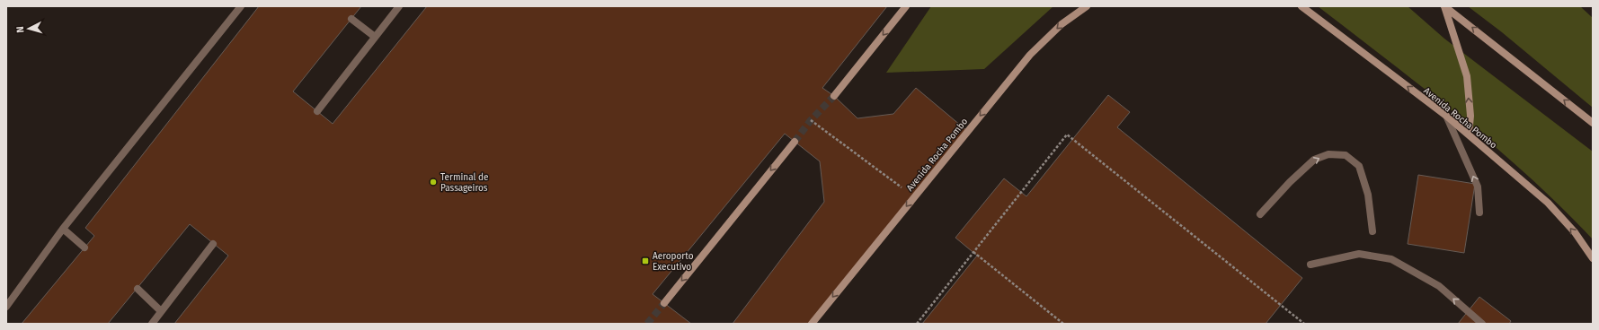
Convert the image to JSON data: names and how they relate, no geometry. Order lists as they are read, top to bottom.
{
  "streets": {
    "main road": ["Avenida Rocha Pombo"]
  },
  "places": {
    "other": ["Terminal de Passageiros"],
    "transit": ["Aeroporto Executivo"]
  },
  "north": "left"
}
